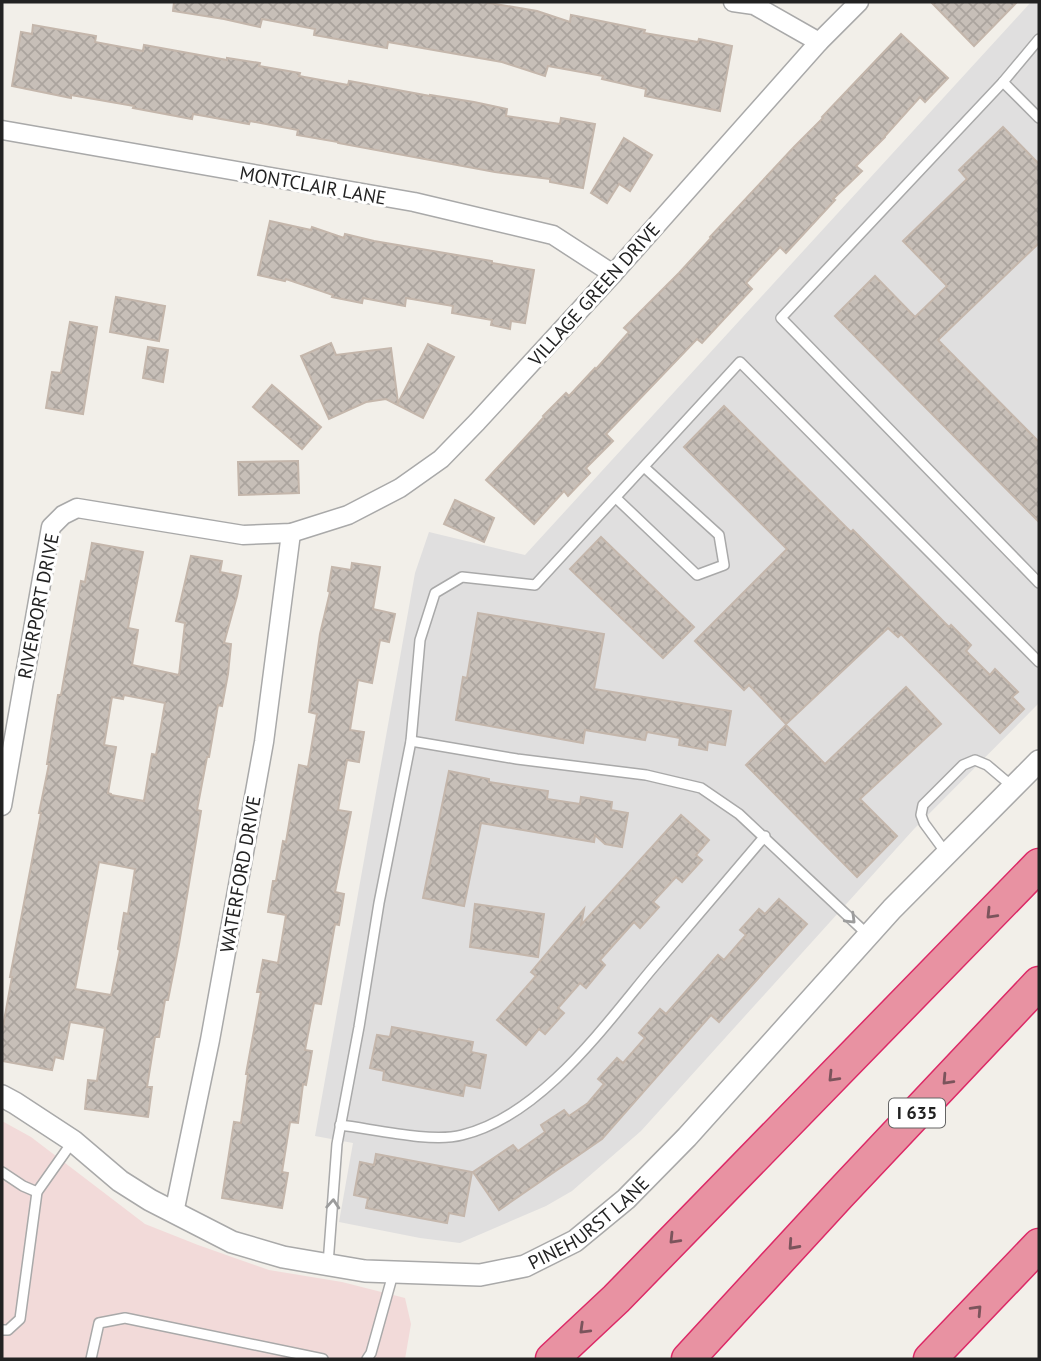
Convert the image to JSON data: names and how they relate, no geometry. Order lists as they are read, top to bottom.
{
  "streets": {
    "highway": ["I 635"],
    "street": [
      "MONTCLAIR LANE",
      "VILLAGE GREEN DRIVE",
      "RIVERPORT DRIVE",
      "WATERFORD DRIVE",
      "PINEHURST LANE"
    ]
  },
  "crossings": [
    ["MONTCLAIR LANE", "VILLAGE GREEN DRIVE"],
    ["VILLAGE GREEN DRIVE", "RIVERPORT DRIVE"],
    ["VILLAGE GREEN DRIVE", "WATERFORD DRIVE"],
    ["RIVERPORT DRIVE", "WATERFORD DRIVE"],
    ["WATERFORD DRIVE", "PINEHURST LANE"]
  ]
}
